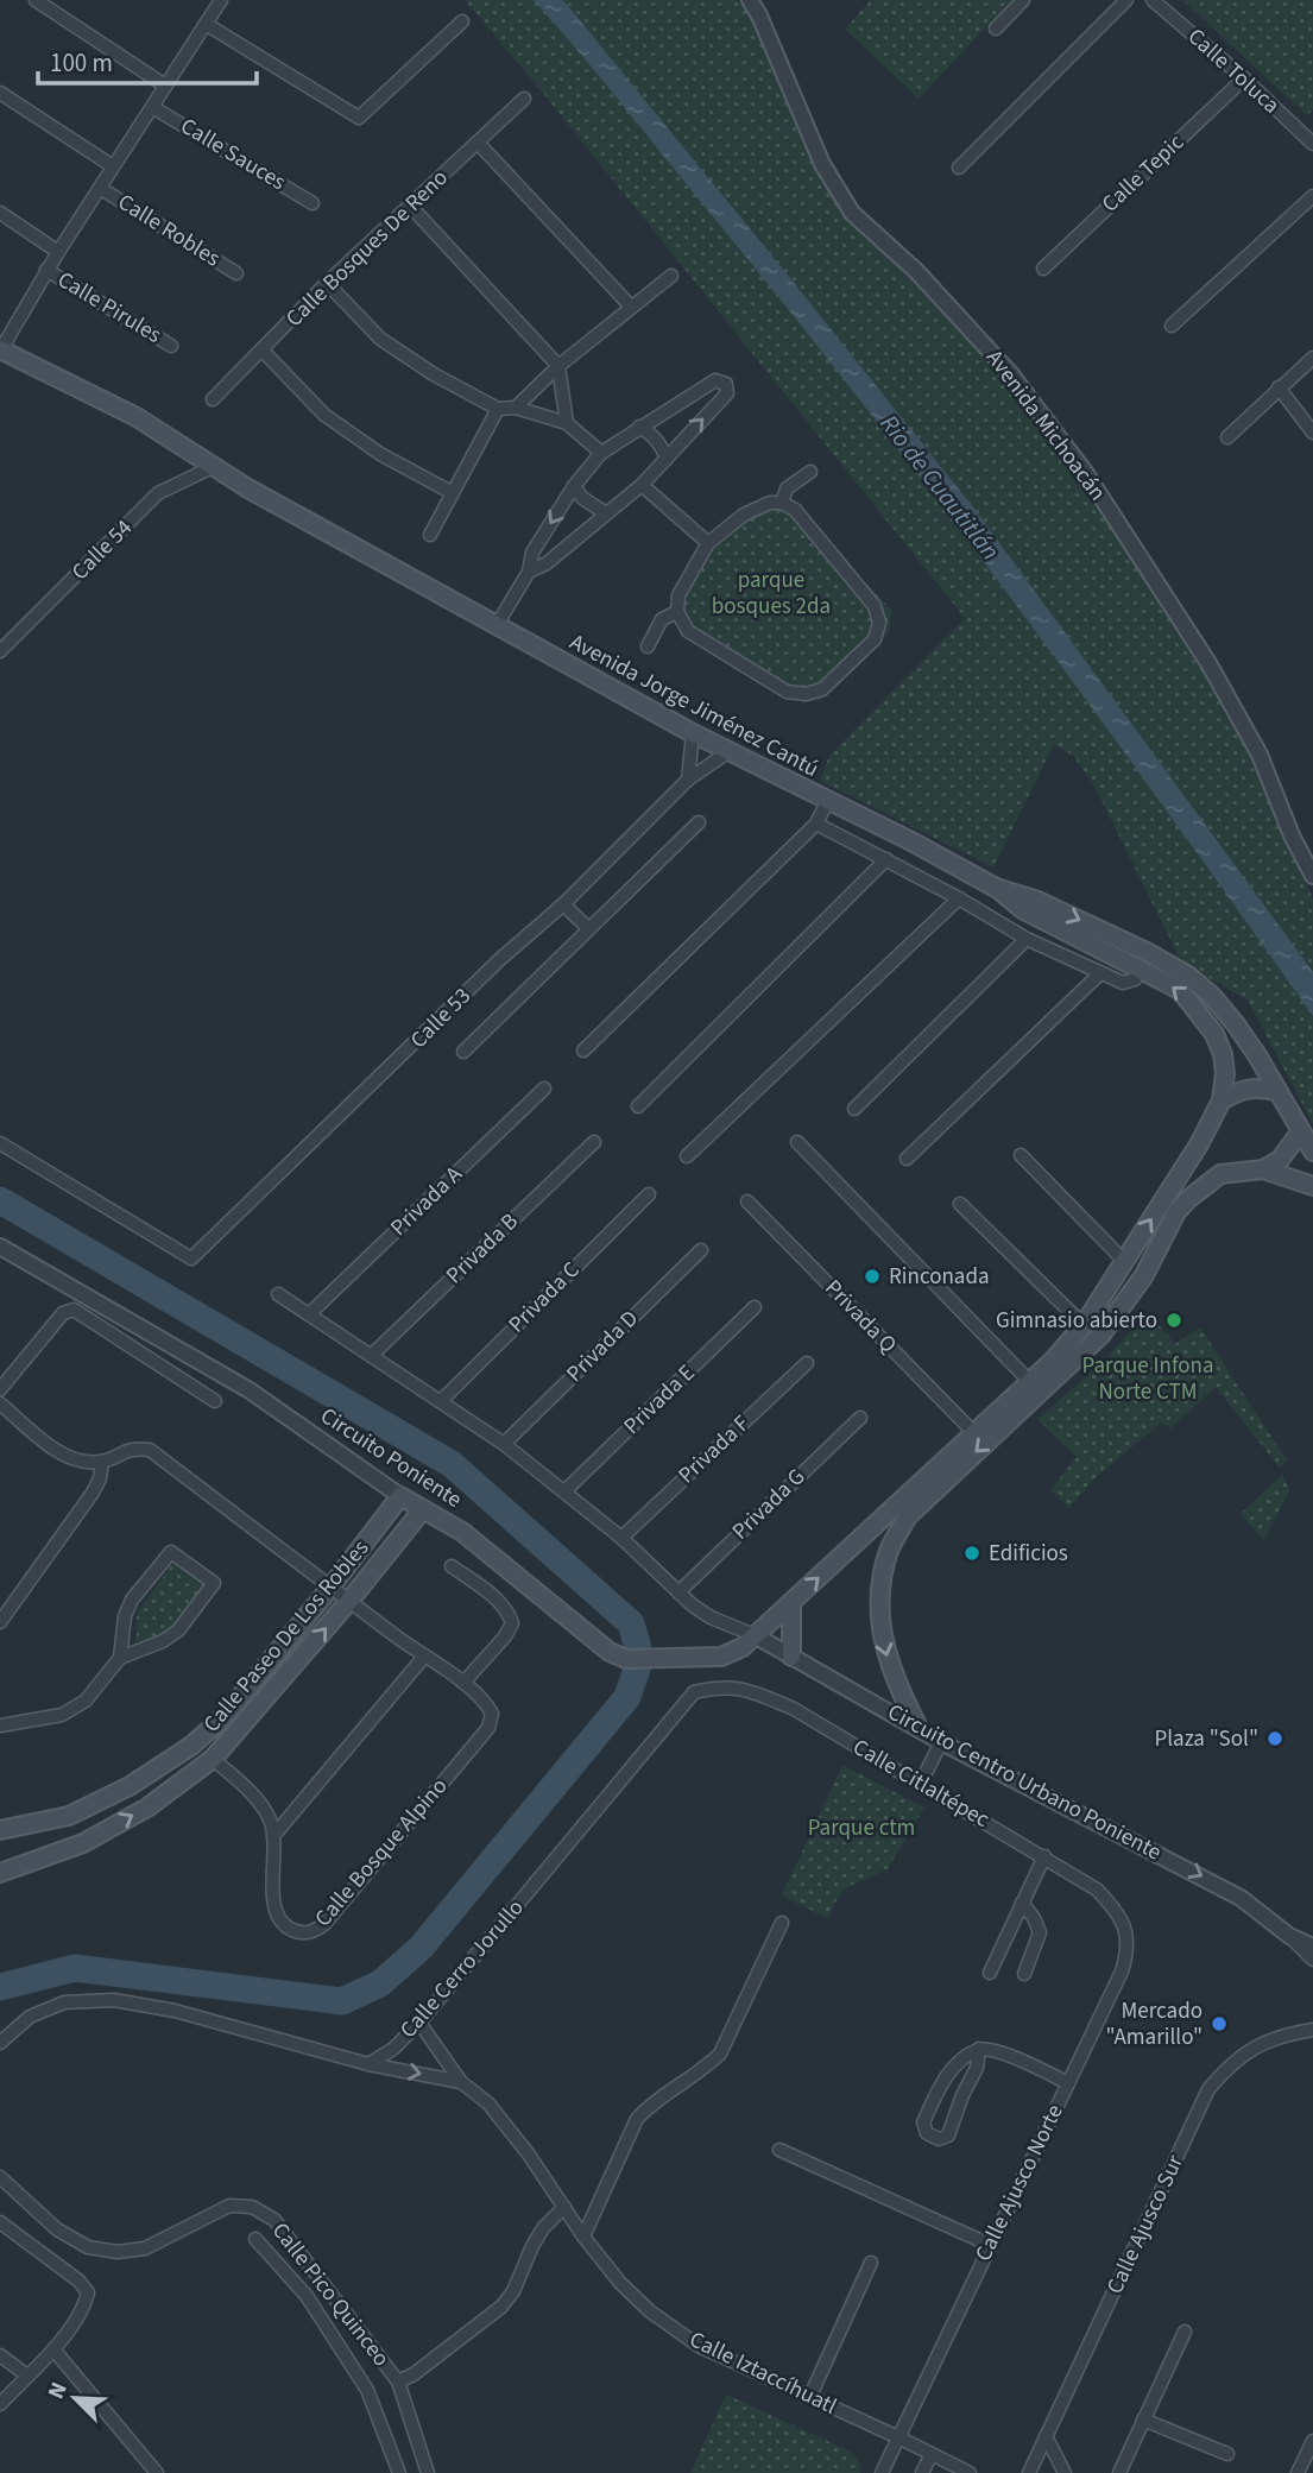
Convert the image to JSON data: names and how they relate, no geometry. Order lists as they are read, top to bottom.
{
  "streets": {
    "main road": ["Avenida Jorge Jiménez Cantú", "Circuito Poniente", "Calle Paseo De Los Robles"],
    "street": [
      "Calle Toluca",
      "Calle Sauces",
      "Calle Tepic",
      "Calle Robles",
      "Calle Bosques De Reno",
      "Calle Pirules",
      "Avenida Michoacán",
      "Calle 54",
      "Calle 53",
      "Privada A",
      "Privada B",
      "Privada C",
      "Privada Q",
      "Privada D",
      "Privada E",
      "Privada F",
      "Privada G",
      "Circuito Centro Urbano Poniente",
      "Calle Citlaltépec",
      "Calle Bosque Alpino",
      "Calle Cerro Jorullo",
      "Calle Ajusco Norte",
      "Calle Ajusco Sur",
      "Calle Pico Quinceo",
      "Calle Iztaccíhuatl"
    ]
  },
  "crossings": [
    ["Calle Toluca", "Calle Tepic"],
    ["Calle 54", "Avenida Jorge Jiménez Cantú"],
    ["Avenida Jorge Jiménez Cantú", "Calle 53"],
    ["Avenida Jorge Jiménez Cantú", "Circuito Poniente"],
    ["Privada Q", "Circuito Poniente"],
    ["Circuito Poniente", "Calle Paseo De Los Robles"],
    ["Circuito Poniente", "Circuito Centro Urbano Poniente"],
    ["Calle Paseo De Los Robles", "Calle Bosque Alpino"],
    ["Calle Citlaltépec", "Calle Cerro Jorullo"],
    ["Calle Citlaltépec", "Calle Ajusco Norte"],
    ["Calle Cerro Jorullo", "Calle Iztaccíhuatl"],
    ["Calle Ajusco Norte", "Calle Iztaccíhuatl"]
  ],
  "one_way": ["Circuito Centro Urbano Poniente"],
  "water": ["Rio de Cuautitlán"],
  "parks": ["parque bosques 2da", "Parque Infona Norte CTM", "Parque ctm"],
  "places": [
    "Rinconada",
    "Gimnasio abierto",
    "Edificios",
    "Plaza \"Sol\"",
    "Mercado \"Amarillo\""
  ],
  "scale_bar": "100 m",
  "north": "top left"
}
